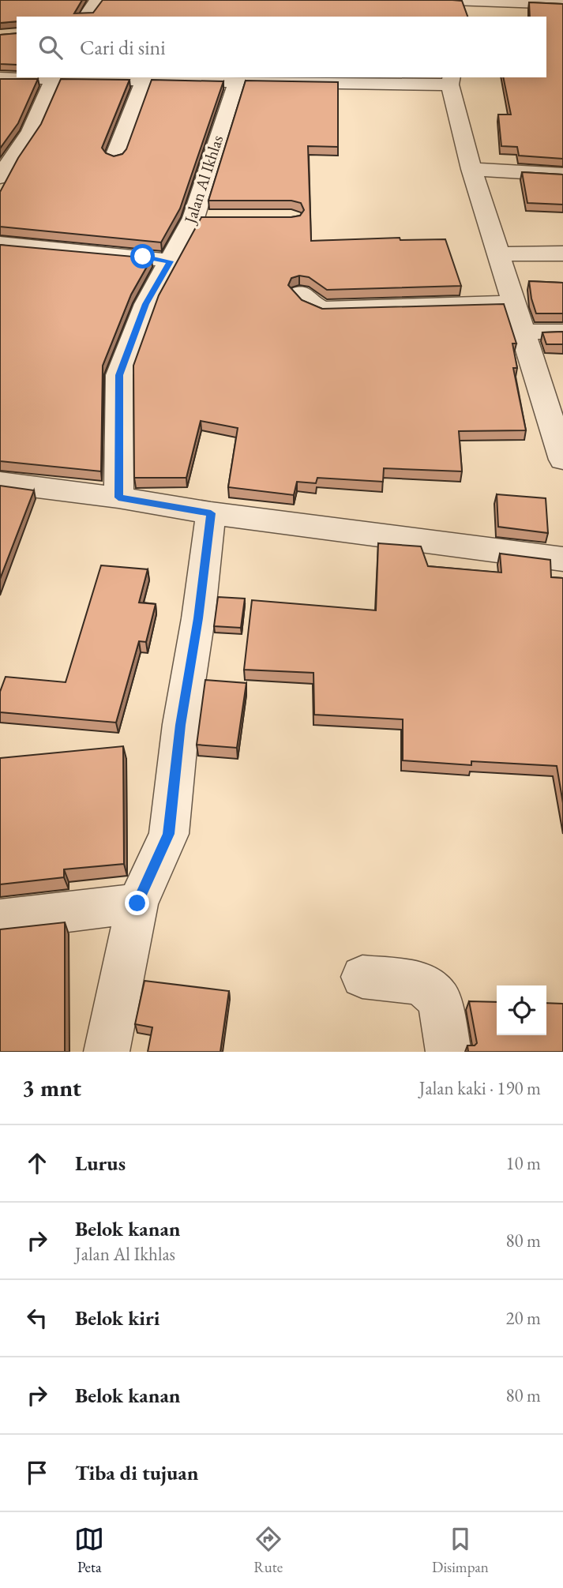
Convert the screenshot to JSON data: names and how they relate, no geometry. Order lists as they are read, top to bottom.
{
  "streets": {
    "street": ["Jalan Al Ikhlas"]
  },
  "page": {
    "search": "Cari di sini",
    "heading": ["3 mnt", "Jalan kaki · 190 m"],
    "list": [
      ["Lurus", "10 m"],
      ["Belok kanan", "Jalan Al Ikhlas", "80 m"],
      ["Belok kiri", "20 m"],
      ["Belok kanan", "80 m"],
      "Tiba di tujuan"
    ],
    "nav": ["Peta", "Rute", "Disimpan"]
  }
}
